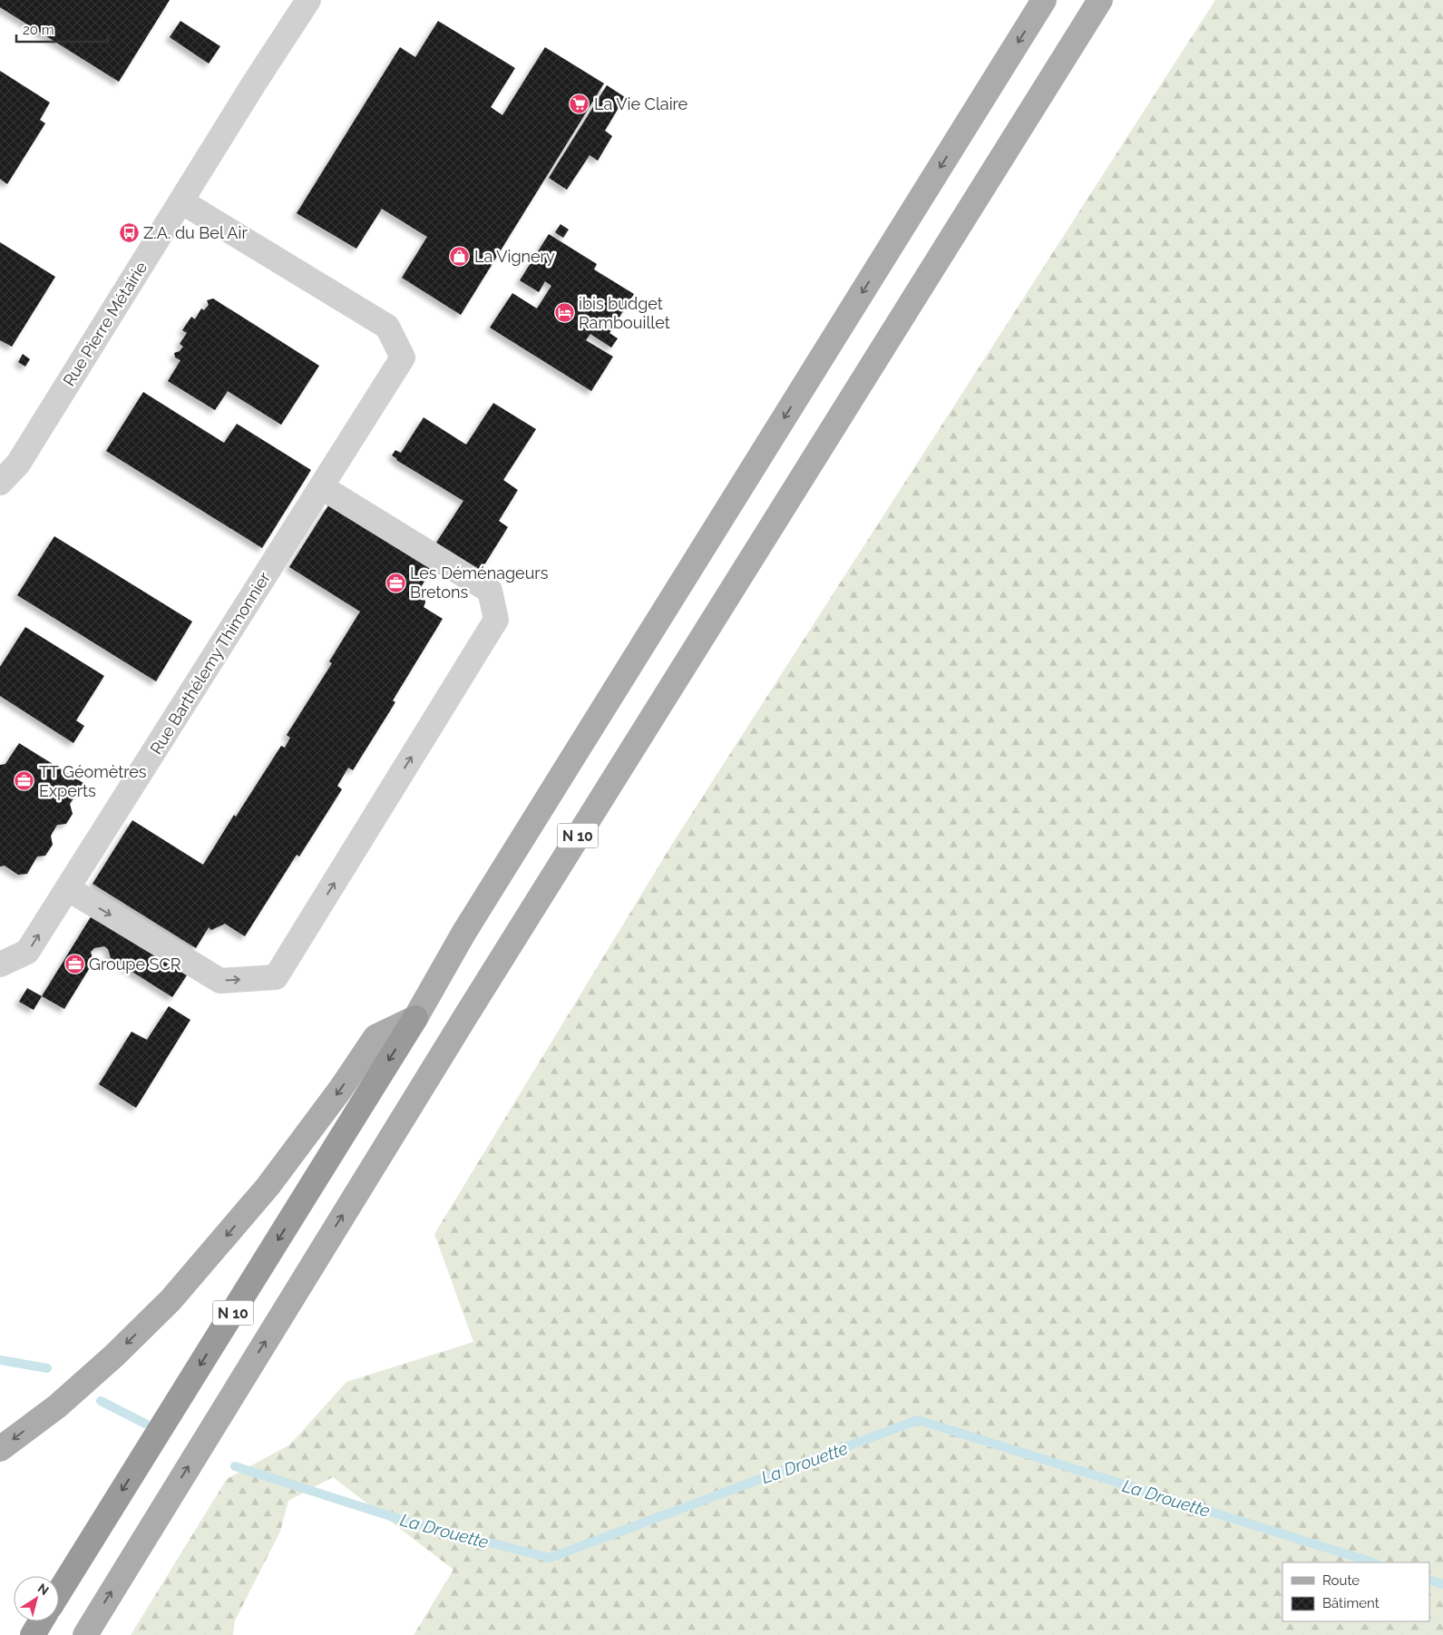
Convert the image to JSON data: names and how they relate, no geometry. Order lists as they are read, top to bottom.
{
  "streets": {
    "highway": ["N 10"],
    "street": ["Rue Pierre Métairie", "Rue Barthélemy Thimonnier"]
  },
  "crossings": [
    ["Rue Pierre Métairie", "Rue Barthélemy Thimonnier"]
  ],
  "water": ["La Drouette"],
  "places": {
    "supermarket": ["La Vie Claire"],
    "bus stop": ["Z.A. du Bel Air"],
    "shop": ["La Vignery"],
    "hotel": ["ibis budget Rambouillet"],
    "office": ["Les Déménageurs Bretons", "TT Géomètres Experts", "Groupe SCR"]
  },
  "legend": ["Route", "Bâtiment"],
  "scale_bar": "20 m",
  "north": "top right"
}
